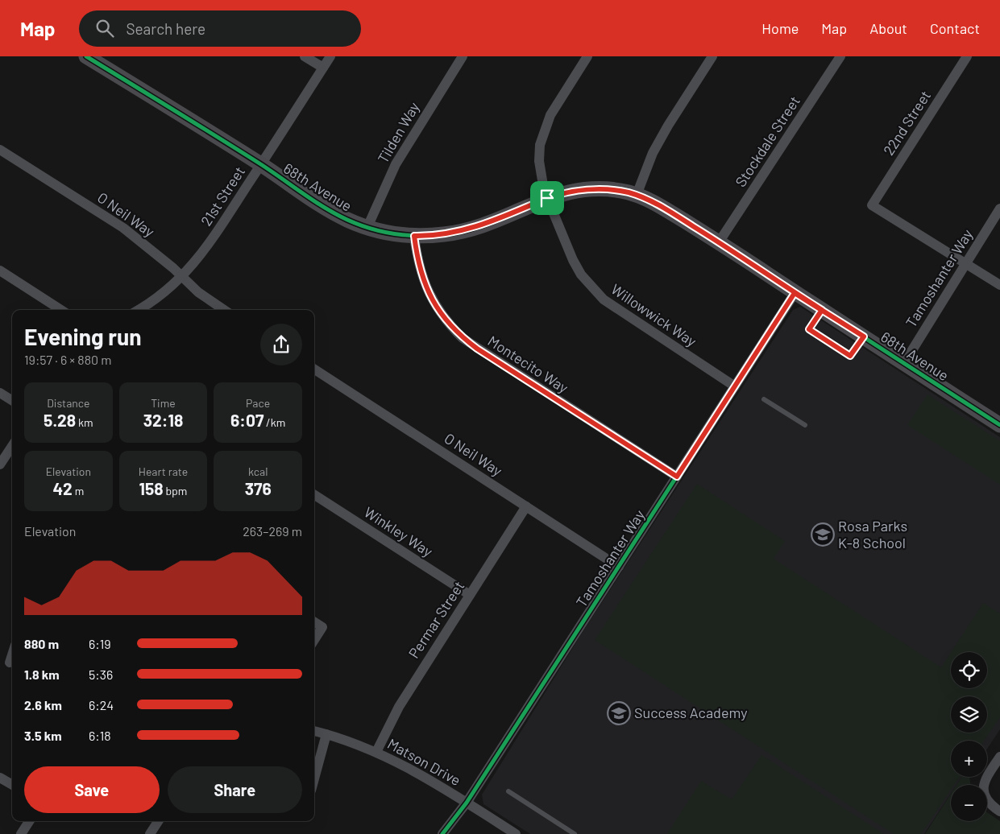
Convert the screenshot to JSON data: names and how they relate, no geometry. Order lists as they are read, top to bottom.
{
  "streets": {
    "street": [
      "22nd Street",
      "Tilden Way",
      "Stockdale Street",
      "68th Avenue",
      "21st Street",
      "O Neil Way",
      "Tamoshanter Way",
      "Willowwick Way",
      "Montecito Way",
      "Winkley Way",
      "Permar Street",
      "Matson Drive"
    ]
  },
  "crossings": [
    ["22nd Street", "Tamoshanter Way"],
    ["Tilden Way", "68th Avenue"],
    ["Stockdale Street", "68th Avenue"],
    ["68th Avenue", "21st Street"],
    ["68th Avenue", "Tamoshanter Way"],
    ["68th Avenue", "Willowwick Way"],
    ["68th Avenue", "Montecito Way"],
    ["21st Street", "O Neil Way"],
    ["O Neil Way", "Tamoshanter Way"],
    ["O Neil Way", "Permar Street"],
    ["Tamoshanter Way", "Willowwick Way"],
    ["Tamoshanter Way", "Montecito Way"],
    ["Tamoshanter Way", "Matson Drive"],
    ["Winkley Way", "Permar Street"],
    ["Permar Street", "Matson Drive"]
  ],
  "places": {
    "school or university": ["Rosa Parks K-8 School", "Success Academy"]
  },
  "page": {
    "header": "Map",
    "search": "Search here",
    "nav": [
      "Home",
      "Map",
      "About",
      "Contact"
    ],
    "heading": ["Evening run", "19:57 · 6 × 880 m"],
    "stats": [
      ["Distance", "5.28 km"],
      ["Time", "32:18"],
      ["Pace", "6:07 /km"],
      ["Elevation", "42 m"],
      ["Heart rate", "158 bpm"],
      ["kcal", "376"]
    ],
    "chart": ["Elevation", "263–269 m"],
    "list": [
      {
        "name": "880 m",
        "note": "6:19"
      },
      {
        "name": "1.8 km",
        "note": "5:36"
      },
      {
        "name": "2.6 km",
        "note": "6:24"
      },
      {
        "name": "3.5 km",
        "note": "6:18"
      }
    ],
    "map_buttons": ["+", "−"],
    "buttons": ["Save", "Share"]
  }
}
